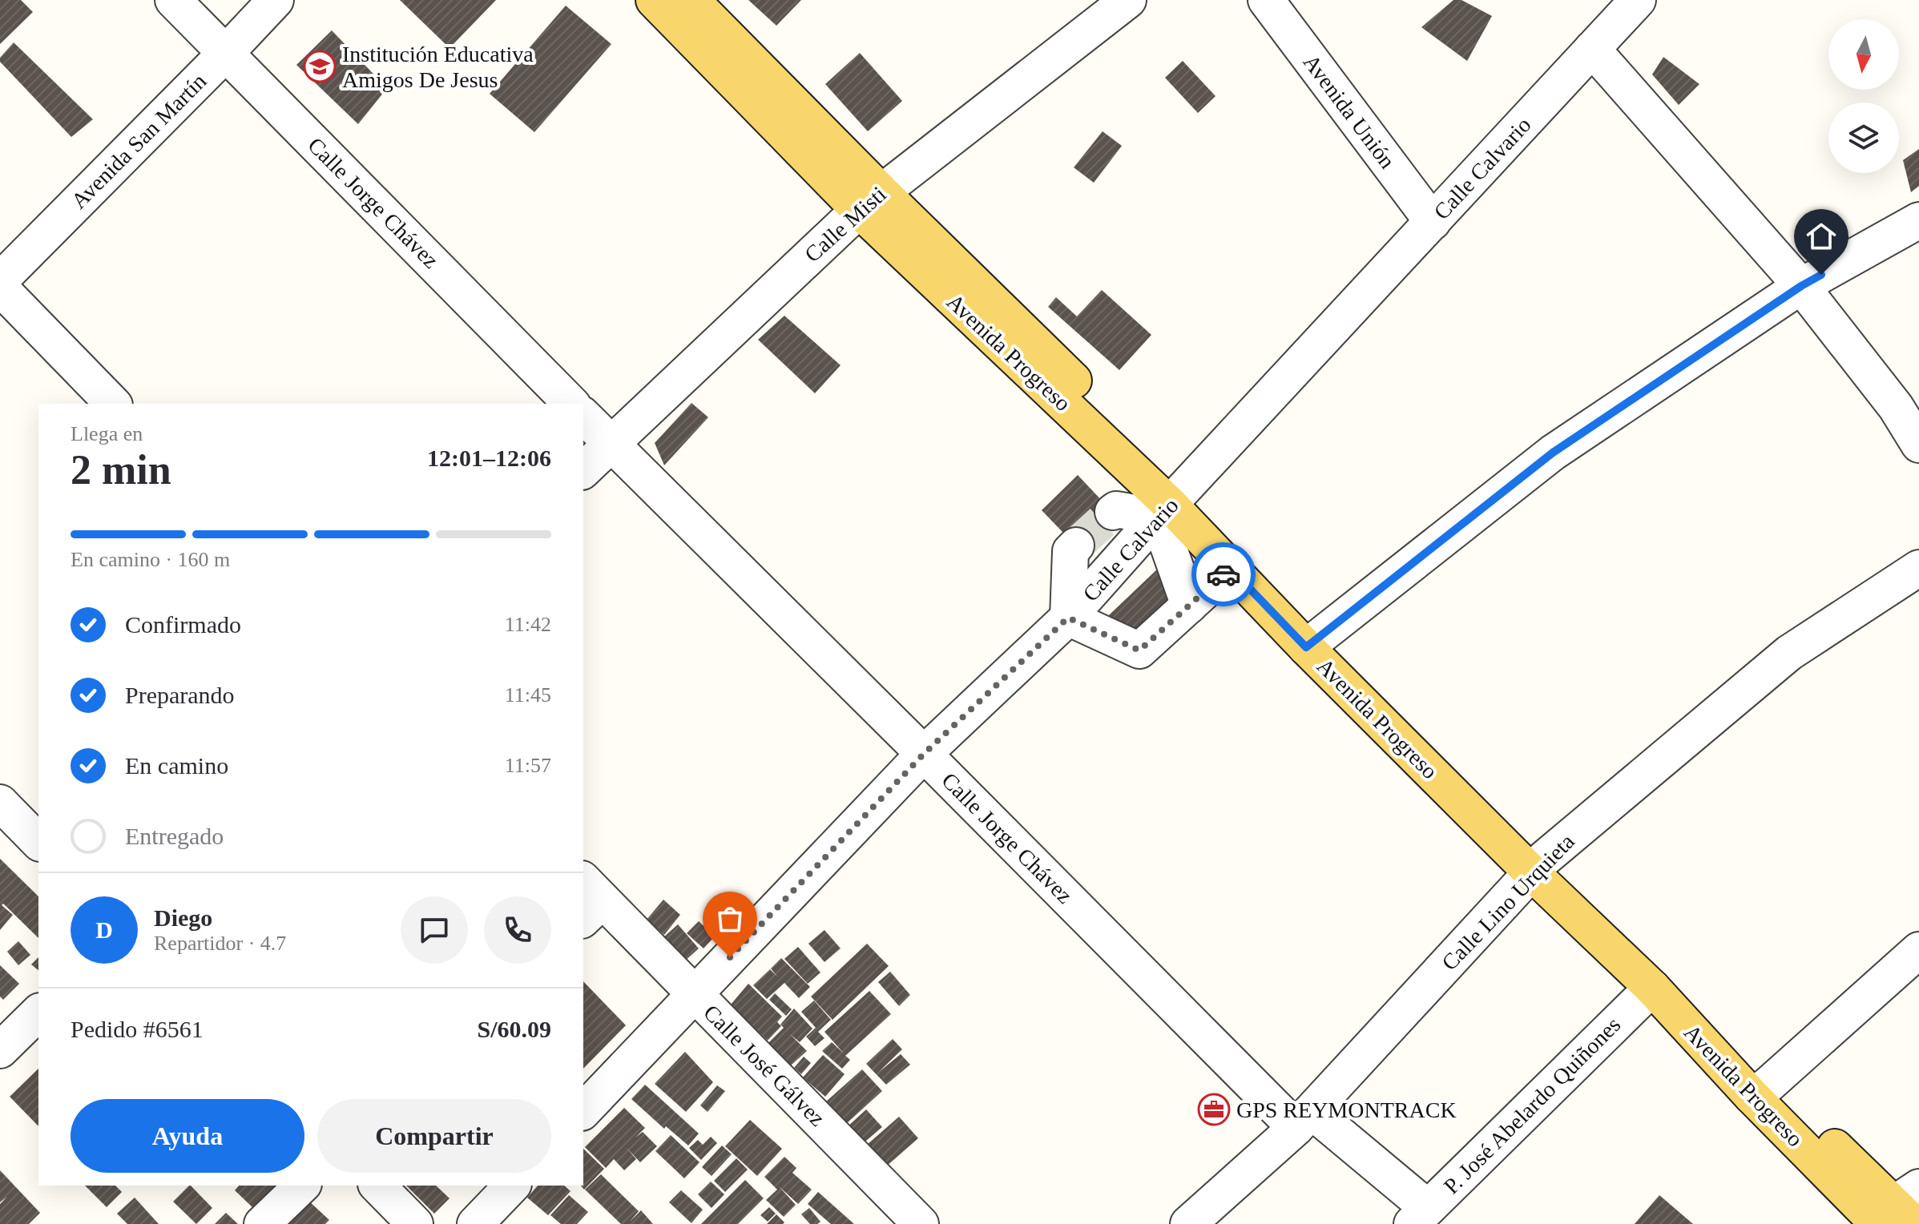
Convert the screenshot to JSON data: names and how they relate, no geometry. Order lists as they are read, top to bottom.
{
  "streets": {
    "main road": ["Avenida Progreso"],
    "street": [
      "Avenida Unión",
      "Avenida San Martín",
      "Calle Calvario",
      "Calle Jorge Chávez",
      "Calle Misti",
      "Calle Lino Urquieta",
      "Calle José Gálvez",
      "P. José Abelardo Quiñones"
    ]
  },
  "crossings": [
    ["Avenida Unión", "Calle Calvario"],
    ["Avenida San Martín", "Calle Jorge Chávez"],
    ["Calle Calvario", "Calle Jorge Chávez"],
    ["Calle Calvario", "Avenida Progreso"],
    ["Calle Calvario", "Calle José Gálvez"],
    ["Calle Jorge Chávez", "Calle Misti"],
    ["Calle Jorge Chávez", "Calle Lino Urquieta"],
    ["Calle Jorge Chávez", "P. José Abelardo Quiñones"],
    ["Calle Misti", "Avenida Progreso"],
    ["Avenida Progreso", "Calle Lino Urquieta"],
    ["Avenida Progreso", "P. José Abelardo Quiñones"]
  ],
  "places": {
    "school or university": ["Institución Educativa Amigos De Jesus"],
    "office": ["GPS REYMONTRACK"]
  },
  "north": "bottom",
  "page": {
    "heading": ["2 min", "Llega en", "12:01–12:06"],
    "panel": [
      "Diego",
      "Repartidor · 4.7",
      "Pedido #6561",
      "S/60.09"
    ],
    "bar": "En camino · 160 m",
    "list": [
      ["Confirmado", "11:42"],
      ["Preparando", "11:45"],
      ["En camino", "11:57"],
      "Entregado"
    ],
    "round": "D",
    "buttons": ["Ayuda", "Compartir"]
  }
}
